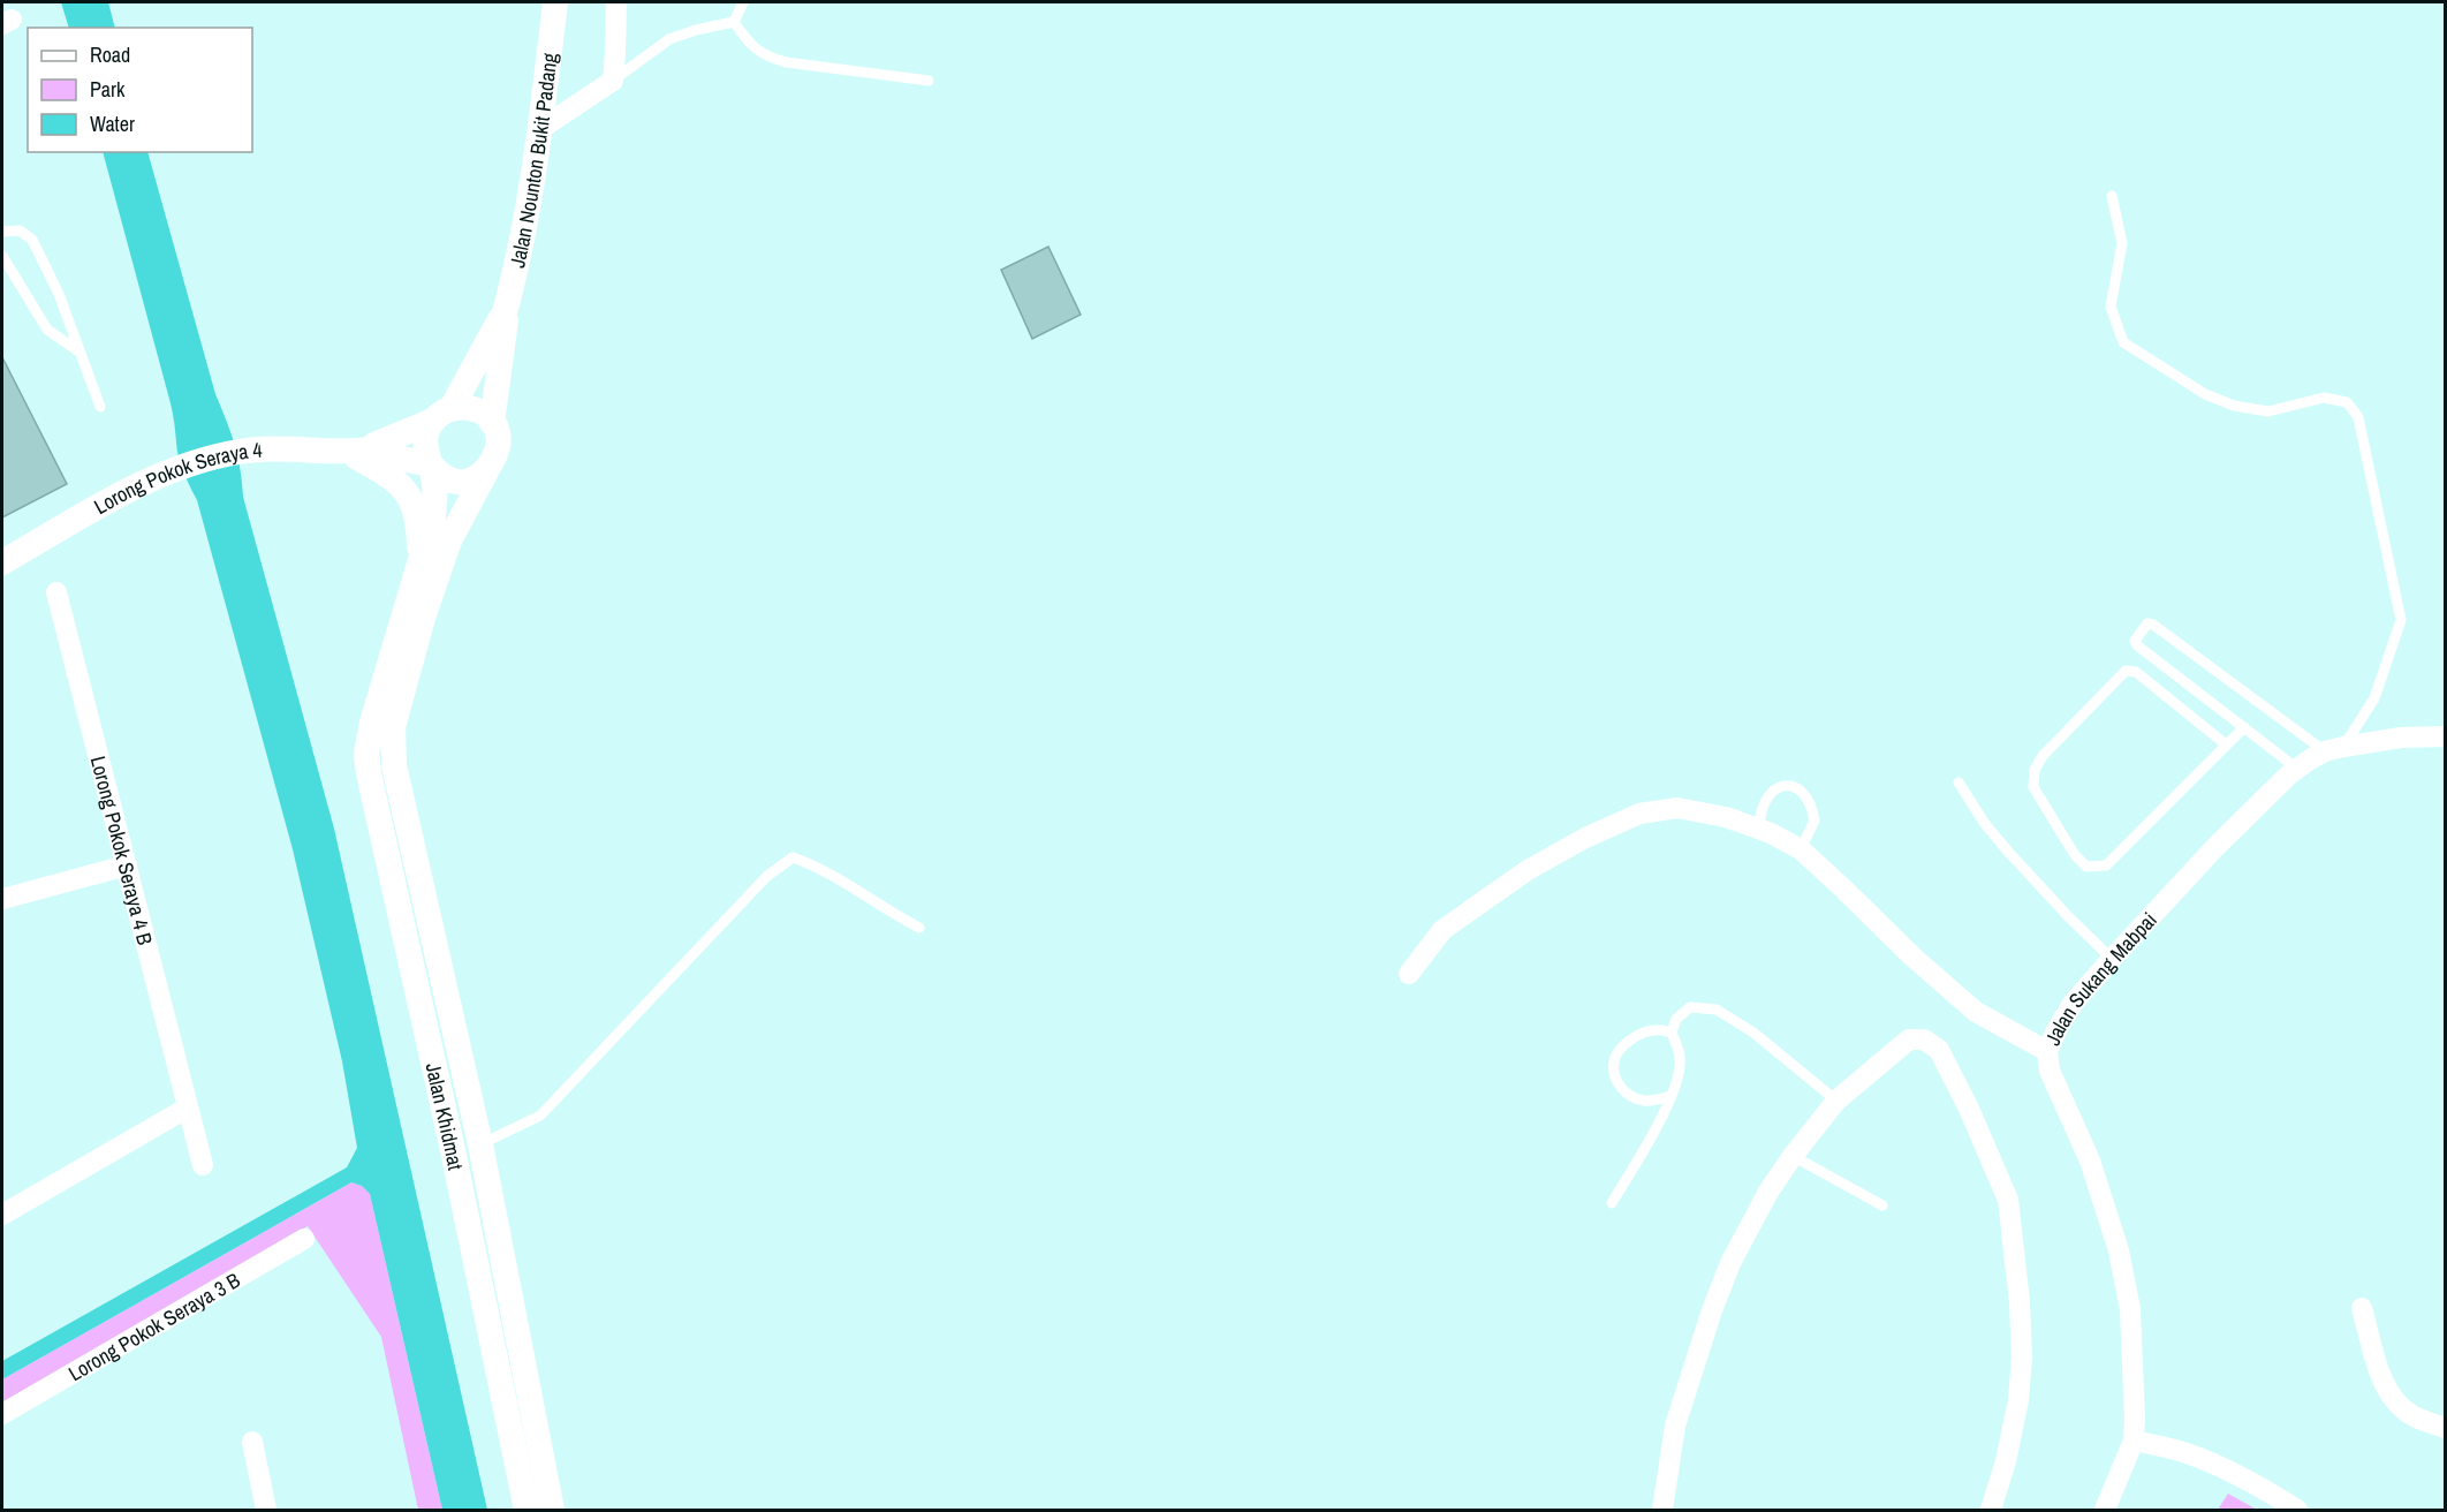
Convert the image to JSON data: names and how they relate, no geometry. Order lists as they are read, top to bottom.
{
  "streets": {
    "street": [
      "Jalan Nounton Bukit Padang",
      "Lorong Pokok Seraya 4",
      "Lorong Pokok Seraya 4 B",
      "Jalan Sukang Mabpai",
      "Jalan Khidmat",
      "Lorong Pokok Seraya 3 B"
    ]
  },
  "crossings": [
    ["Jalan Nounton Bukit Padang", "Lorong Pokok Seraya 4"]
  ],
  "legend": ["Road", "Park", "Water"]
}
